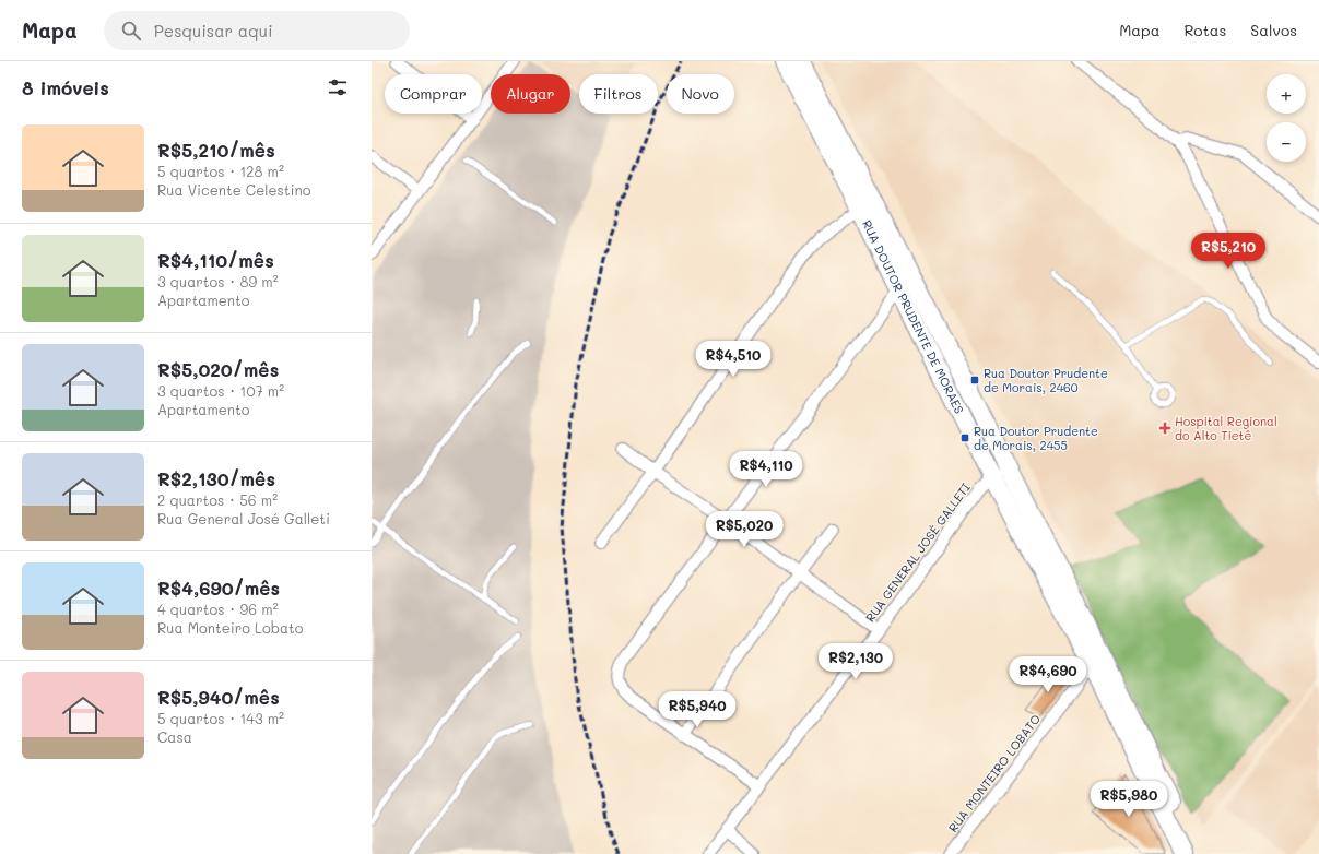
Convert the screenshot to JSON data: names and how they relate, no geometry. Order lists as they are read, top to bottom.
{
  "streets": {
    "highway": ["RUA DOUTOR PRUDENTE DE MORAES"],
    "street": ["RUA GENERAL JOSÉ GALLETI", "RUA MONTEIRO LOBATO"]
  },
  "crossings": [
    ["RUA DOUTOR PRUDENTE DE MORAES", "RUA GENERAL JOSÉ GALLETI"],
    ["RUA DOUTOR PRUDENTE DE MORAES", "RUA MONTEIRO LOBATO"]
  ],
  "places": {
    "transit": ["Rua Doutor Prudente de Morais, 2460", "Rua Doutor Prudente de Morais, 2455"],
    "health": ["Hospital Regional do Alto Tietê"]
  },
  "page": {
    "header": "Mapa",
    "search": "Pesquisar aqui",
    "nav": ["Mapa", "Rotas", "Salvos"],
    "heading": "8 imóveis",
    "map_buttons": ["+", "−"],
    "chip": [
      "Comprar",
      "Alugar",
      "Filtros",
      "Novo"
    ],
    "list": [
      {
        "name": "R$5,210/mês",
        "note": "5 quartos · 128 m² · Rua Vicente Celestino"
      },
      {
        "name": "R$4,110/mês",
        "note": "3 quartos · 89 m² · Apartamento"
      },
      {
        "name": "R$5,020/mês",
        "note": "3 quartos · 107 m² · Apartamento"
      },
      {
        "name": "R$2,130/mês",
        "note": "2 quartos · 56 m² · Rua General José Galleti"
      },
      {
        "name": "R$4,690/mês",
        "note": "4 quartos · 96 m² · Rua Monteiro Lobato"
      },
      {
        "name": "R$5,940/mês",
        "note": "5 quartos · 143 m² · Casa"
      }
    ],
    "price": [
      "R$5,210",
      "R$4,510",
      "R$4,110",
      "R$5,020",
      "R$2,130",
      "R$4,690",
      "R$5,940",
      "R$5,980"
    ]
  }
}
